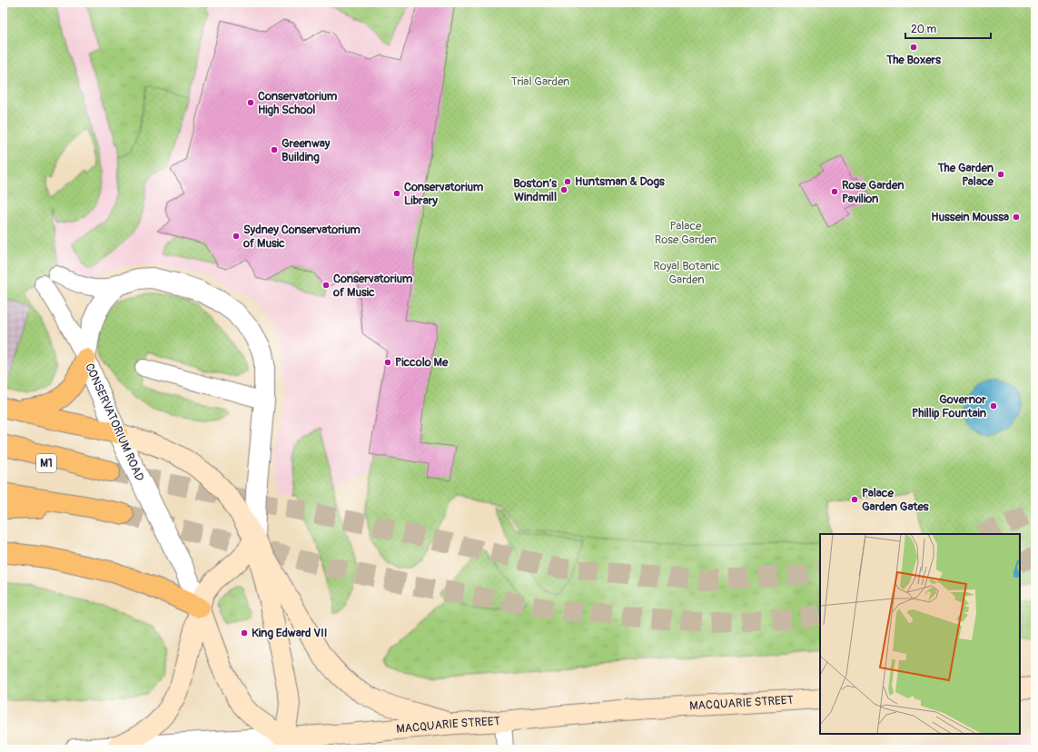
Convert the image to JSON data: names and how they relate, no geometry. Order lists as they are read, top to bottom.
{
  "streets": {
    "highway": ["M1"],
    "main road": ["CONSERVATORIUM ROAD", "MACQUARIE STREET"]
  },
  "crossings": [
    ["CONSERVATORIUM ROAD", "MACQUARIE STREET"]
  ],
  "parks": ["Trial Garden", "Palace Rose Garden", "Royal Botanic Garden"],
  "places": [
    "The Boxers",
    "Conservatorium High School",
    "Greenway Building",
    "The Garden Palace",
    "Huntsman & Dogs",
    "Boston’s Windmill",
    "Rose Garden Pavilion",
    "Conservatorium Library",
    "Hussein Moussa",
    "Sydney Conservatorium of Music",
    "Conservatorium of Music",
    "Piccolo Me",
    "Governor Phillip Fountain",
    "Palace Garden Gates",
    "King Edward VII"
  ],
  "scale_bar": "20 m"
}
